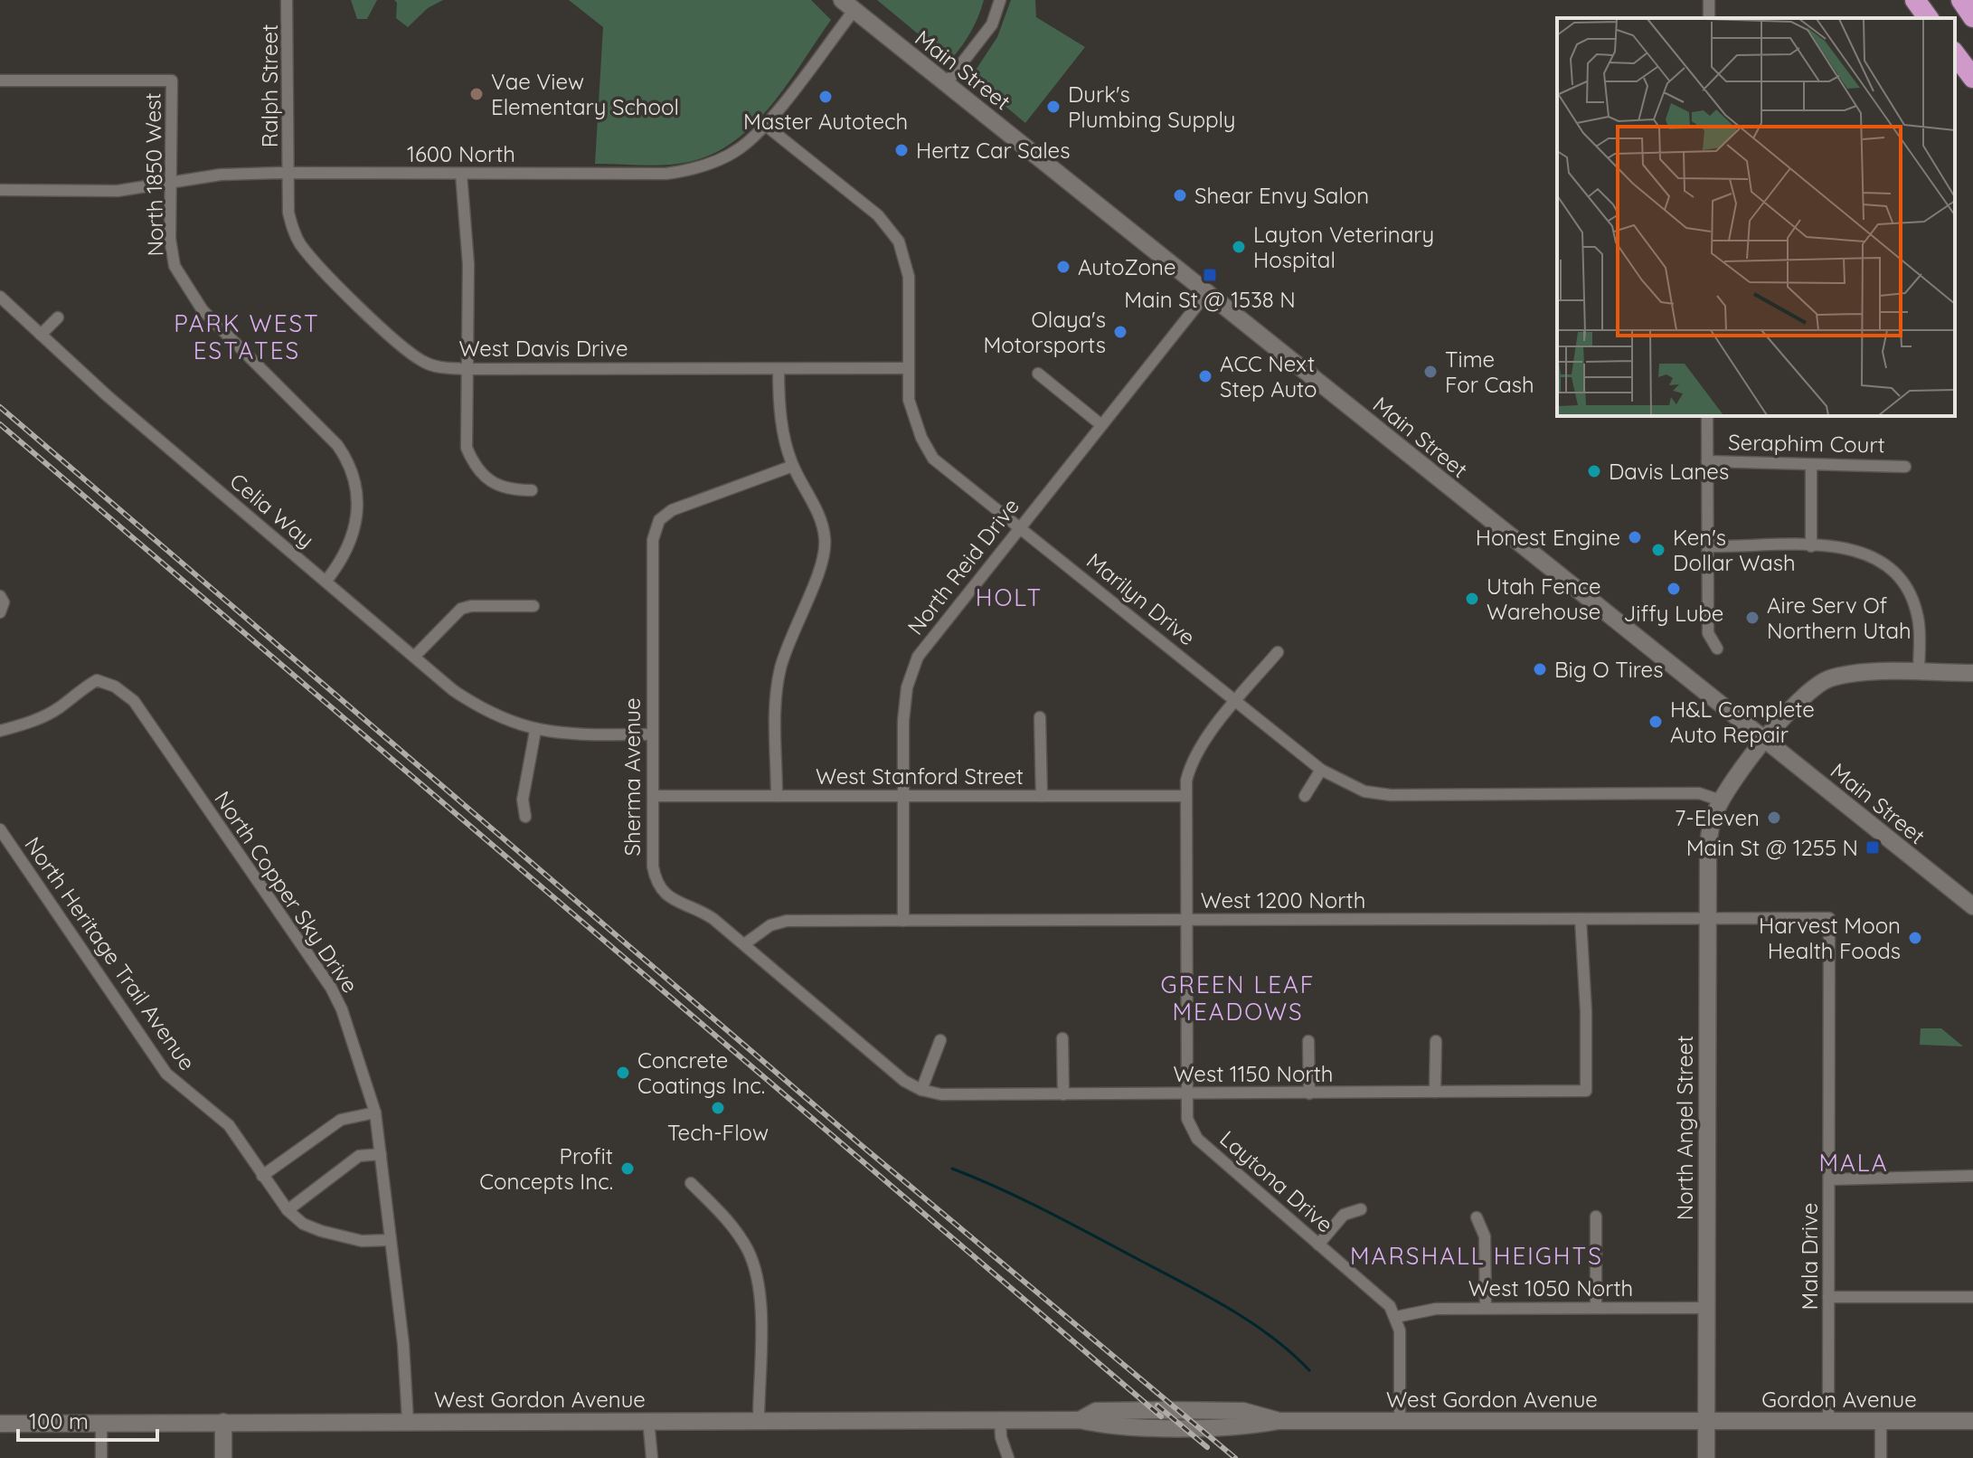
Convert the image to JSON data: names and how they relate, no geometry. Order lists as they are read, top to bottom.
{
  "streets": {
    "main road": [
      "Main Street",
      "North Angel Street",
      "West Gordon Avenue",
      "Gordon Avenue"
    ],
    "street": [
      "Ralph Street",
      "1600 North",
      "North 1850 West",
      "West Davis Drive",
      "Seraphim Court",
      "Celia Way",
      "North Reid Drive",
      "Marilyn Drive",
      "West Stanford Street",
      "Sherma Avenue",
      "North Copper Sky Drive",
      "West 1200 North",
      "North Heritage Trail Avenue",
      "West 1150 North",
      "Laytona Drive",
      "Mala Drive",
      "West 1050 North"
    ]
  },
  "crossings": [
    ["Main Street", "1600 North"],
    ["Main Street", "North Reid Drive"],
    ["Main Street", "North Angel Street"],
    ["Ralph Street", "1600 North"],
    ["Ralph Street", "West Davis Drive"],
    ["1600 North", "North 1850 West"],
    ["1600 North", "West Davis Drive"],
    ["1600 North", "Marilyn Drive"],
    ["North 1850 West", "Celia Way"],
    ["West Davis Drive", "Marilyn Drive"],
    ["Celia Way", "Sherma Avenue"],
    ["North Reid Drive", "Marilyn Drive"],
    ["North Reid Drive", "West Stanford Street"],
    ["North Reid Drive", "West 1200 North"],
    ["Marilyn Drive", "North Angel Street"],
    ["Marilyn Drive", "Laytona Drive"],
    ["West Stanford Street", "Sherma Avenue"],
    ["West Stanford Street", "Laytona Drive"],
    ["Sherma Avenue", "West 1200 North"],
    ["Sherma Avenue", "West 1150 North"],
    ["North Copper Sky Drive", "North Heritage Trail Avenue"],
    ["North Copper Sky Drive", "West Gordon Avenue"],
    ["West 1200 North", "West 1150 North"],
    ["West 1200 North", "North Angel Street"],
    ["West 1200 North", "Laytona Drive"],
    ["West 1200 North", "Mala Drive"],
    ["West 1150 North", "Laytona Drive"],
    ["North Angel Street", "West 1050 North"],
    ["North Angel Street", "West Gordon Avenue"],
    ["North Angel Street", "Gordon Avenue"],
    ["Laytona Drive", "West 1050 North"],
    ["Mala Drive", "Gordon Avenue"],
    ["West Gordon Avenue", "Gordon Avenue"]
  ],
  "districts": [
    "PARK WEST ESTATES",
    "HOLT",
    "GREEN LEAF MEADOWS",
    "MALA",
    "MARSHALL HEIGHTS"
  ],
  "places": {
    "other": [
      "Vae View Elementary School",
      "Master Autotech",
      "Durk's Plumbing Supply",
      "Hertz Car Sales",
      "Shear Envy Salon",
      "Layton Veterinary Hospital",
      "AutoZone",
      "Olaya's Motorsports",
      "Time For Cash",
      "ACC Next Step Auto",
      "Davis Lanes",
      "Honest Engine",
      "Ken's Dollar Wash",
      "Jiffy Lube",
      "Utah Fence Warehouse",
      "Aire Serv Of Northern Utah",
      "Big O Tires",
      "H&L Complete Auto Repair",
      "7-Eleven",
      "Harvest Moon Health Foods",
      "Concrete Coatings Inc.",
      "Tech-Flow",
      "Profit Concepts Inc."
    ],
    "transit": ["Main St @ 1538 N", "Main St @ 1255 N"]
  },
  "scale_bar": "100 m"
}
